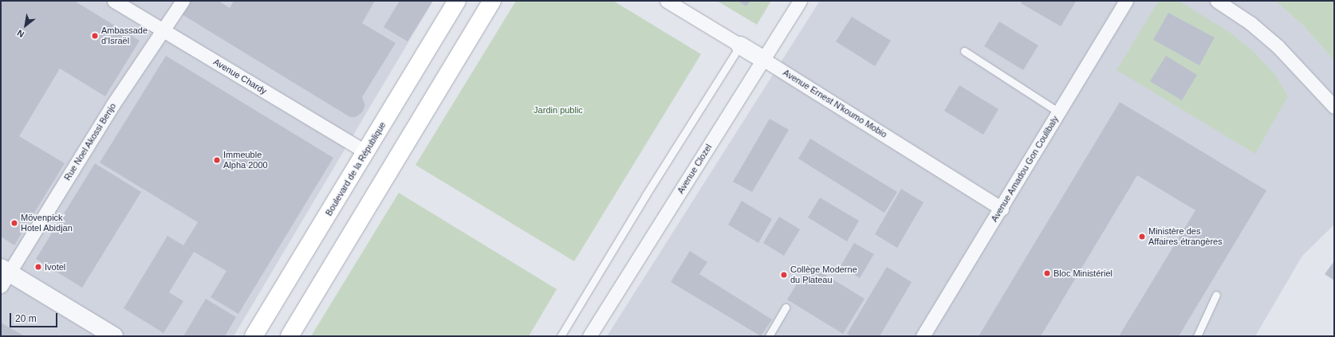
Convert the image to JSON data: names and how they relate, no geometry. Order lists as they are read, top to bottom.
{
  "streets": {
    "main road": ["Boulevard de la République"],
    "street": [
      "Avenue Chardy",
      "Avenue Ernest N'koumo Mobio",
      "Rue Noel Akossi Benjo",
      "Avenue Clozel",
      "Avenue Amadou Gon Coulibaly"
    ]
  },
  "crossings": [
    ["Avenue Chardy", "Rue Noel Akossi Benjo"],
    ["Avenue Chardy", "Boulevard de la République"],
    ["Avenue Ernest N'koumo Mobio", "Avenue Clozel"],
    ["Avenue Ernest N'koumo Mobio", "Avenue Amadou Gon Coulibaly"]
  ],
  "parks": ["Jardin public"],
  "places": [
    "Ambassade d'Israël",
    "Immeuble Alpha 2000",
    "Mövenpick Hotel Abidjan",
    "Ministère des Affaires étrangères",
    "Ivotel",
    "Bloc Ministériel",
    "Collège Moderne du Plateau"
  ],
  "scale_bar": "20 m",
  "north": "bottom left"
}
